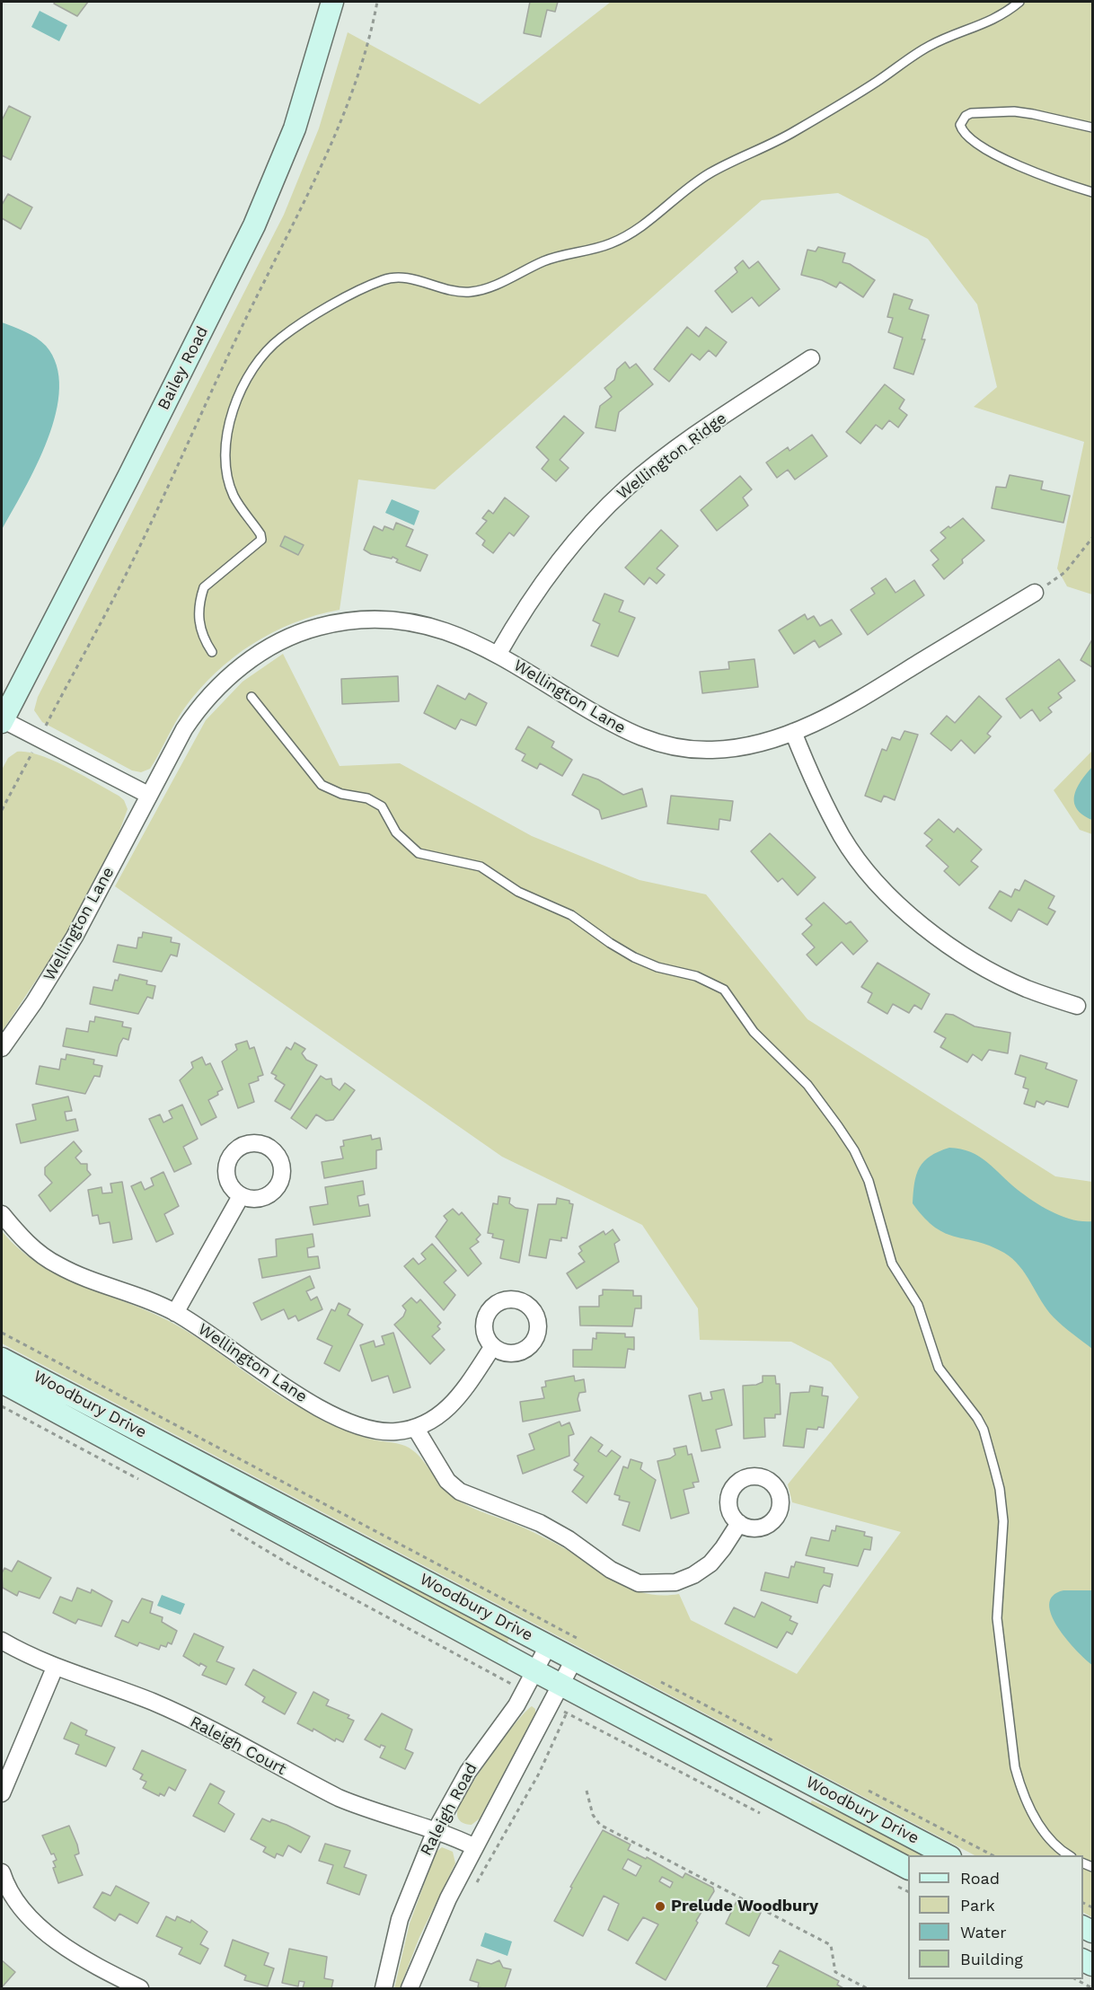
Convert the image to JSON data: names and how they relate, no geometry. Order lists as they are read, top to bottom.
{
  "streets": {
    "main road": ["Bailey Road", "Woodbury Drive"],
    "street": [
      "Wellington Ridge",
      "Wellington Lane",
      "Raleigh Court",
      "Raleigh Road"
    ]
  },
  "crossings": [
    ["Wellington Ridge", "Wellington Lane"],
    ["Woodbury Drive", "Raleigh Road"],
    ["Raleigh Court", "Raleigh Road"]
  ],
  "places": ["Prelude Woodbury"],
  "legend": [
    "Road",
    "Park",
    "Water",
    "Building"
  ]
}
